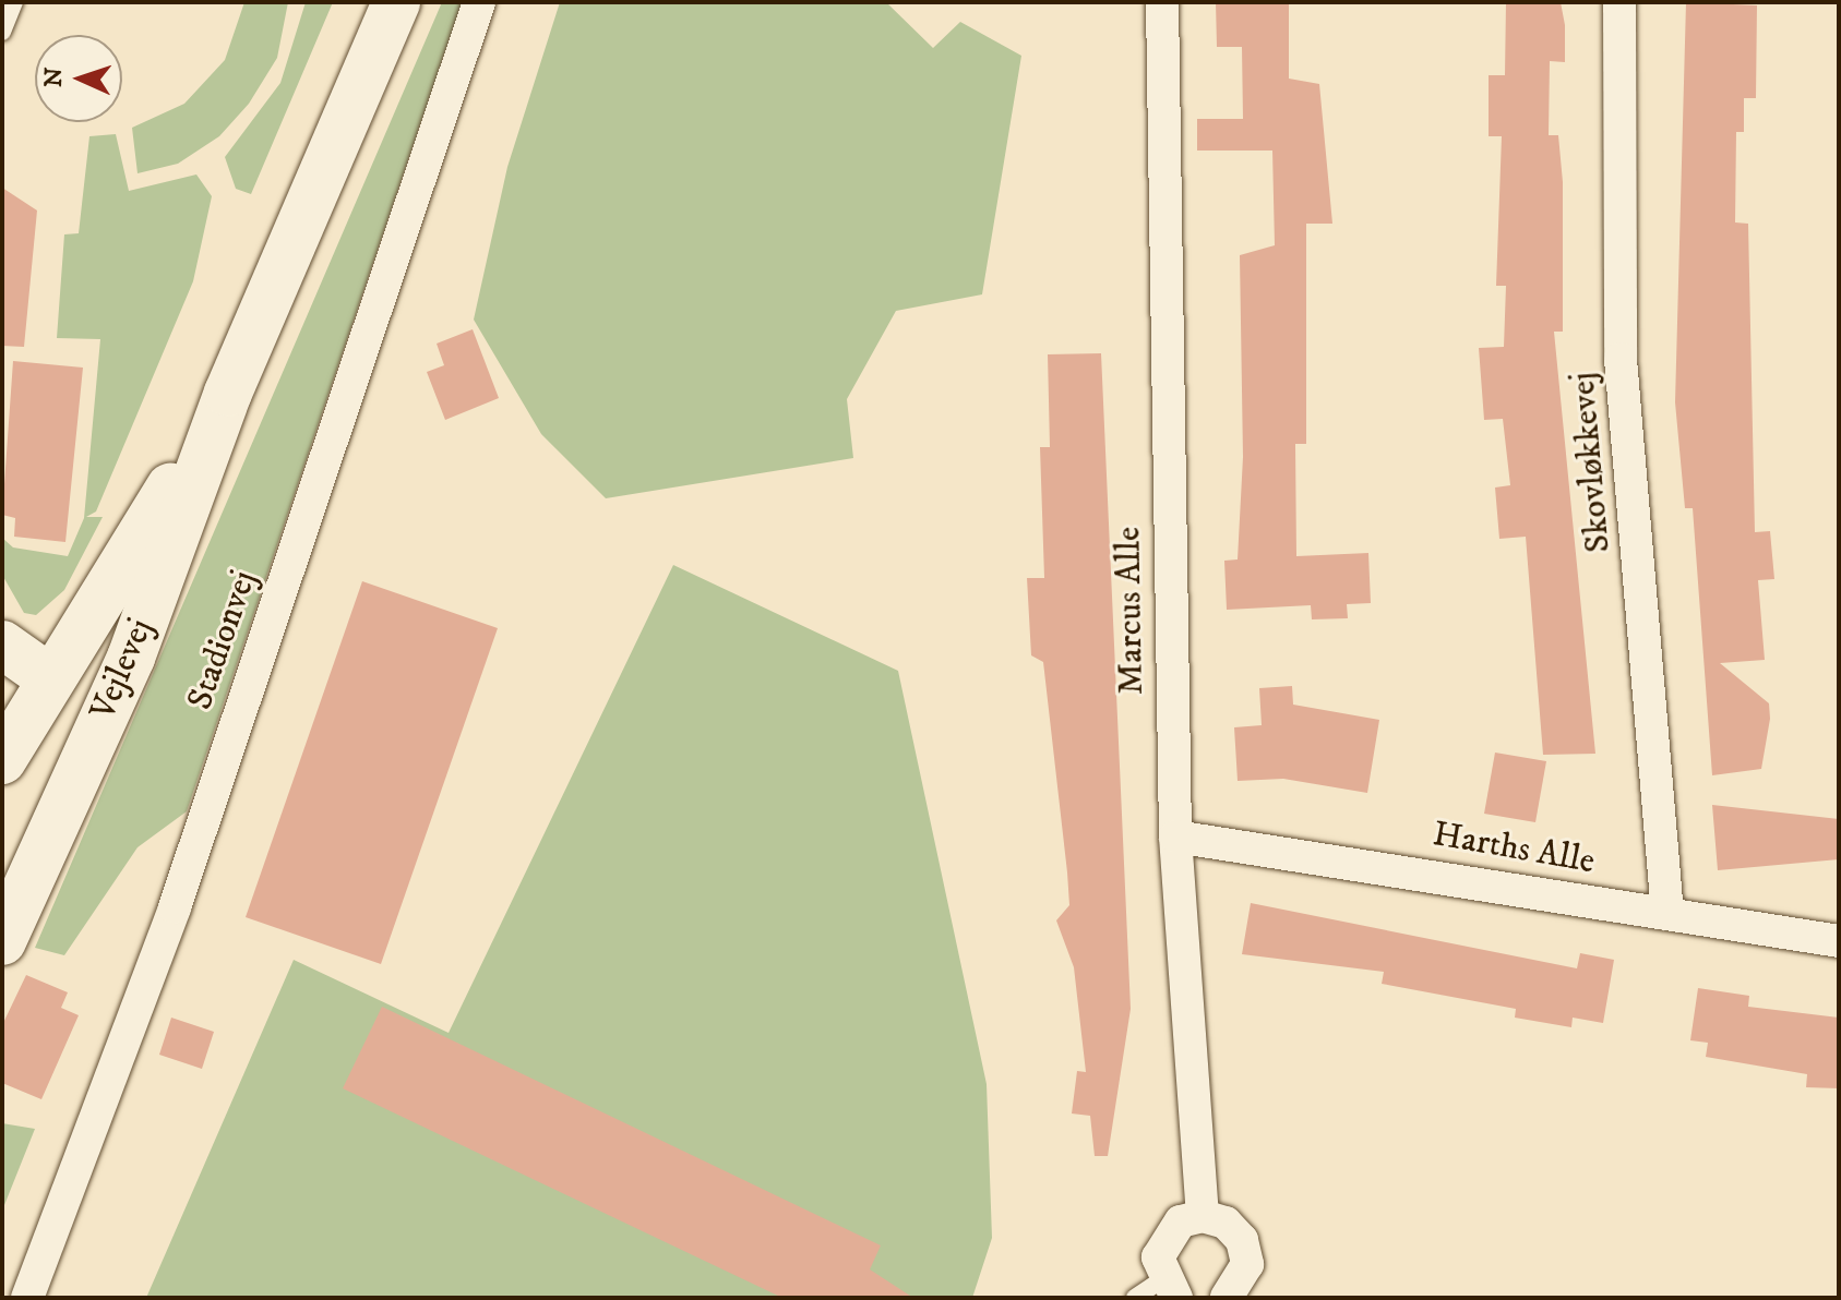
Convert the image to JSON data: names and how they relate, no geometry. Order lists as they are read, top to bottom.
{
  "streets": {
    "main road": ["Vejlevej"],
    "street": [
      "Skovløkkevej",
      "Marcus Alle",
      "Stadionvej",
      "Harths Alle"
    ]
  },
  "crossings": [
    ["Skovløkkevej", "Harths Alle"],
    ["Marcus Alle", "Harths Alle"]
  ],
  "north": "left"
}
